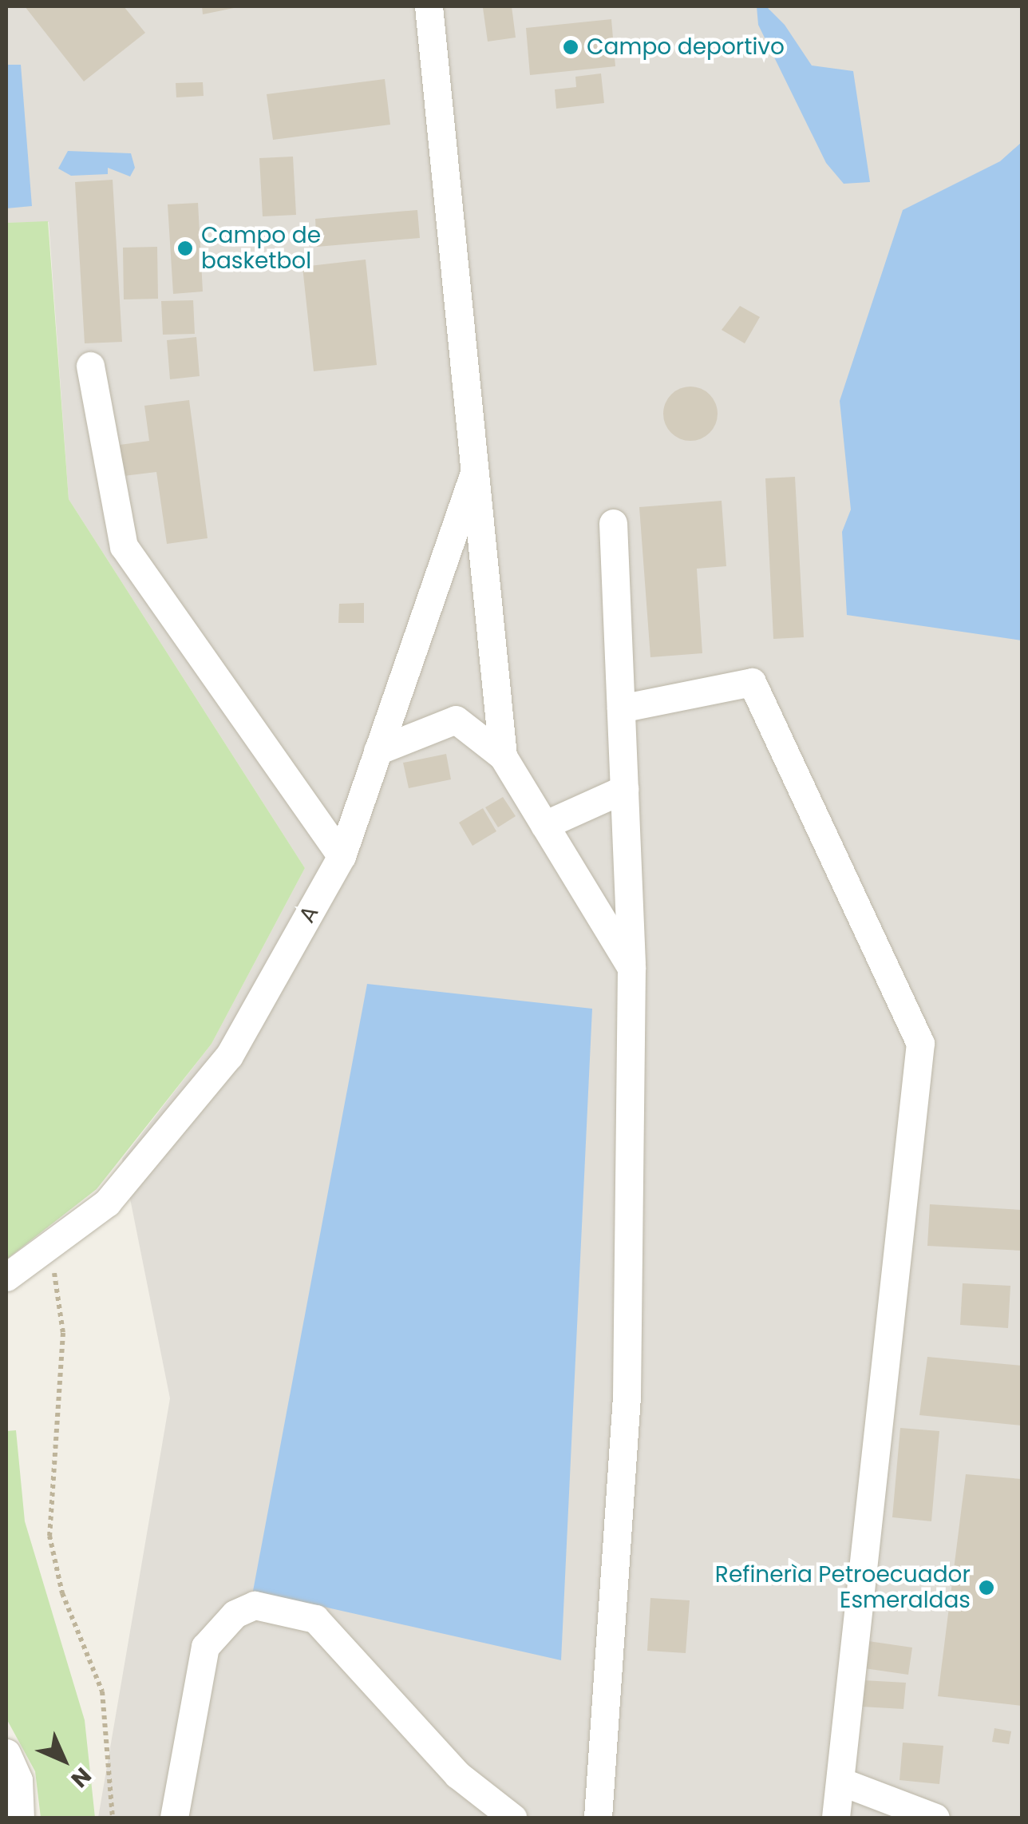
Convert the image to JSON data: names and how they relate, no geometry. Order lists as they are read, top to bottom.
{
  "streets": {
    "street": ["A"]
  },
  "places": ["Campo deportivo", "Campo de basketbol", "Refinerìa Petroecuador Esmeraldas"],
  "north": "bottom right"
}
